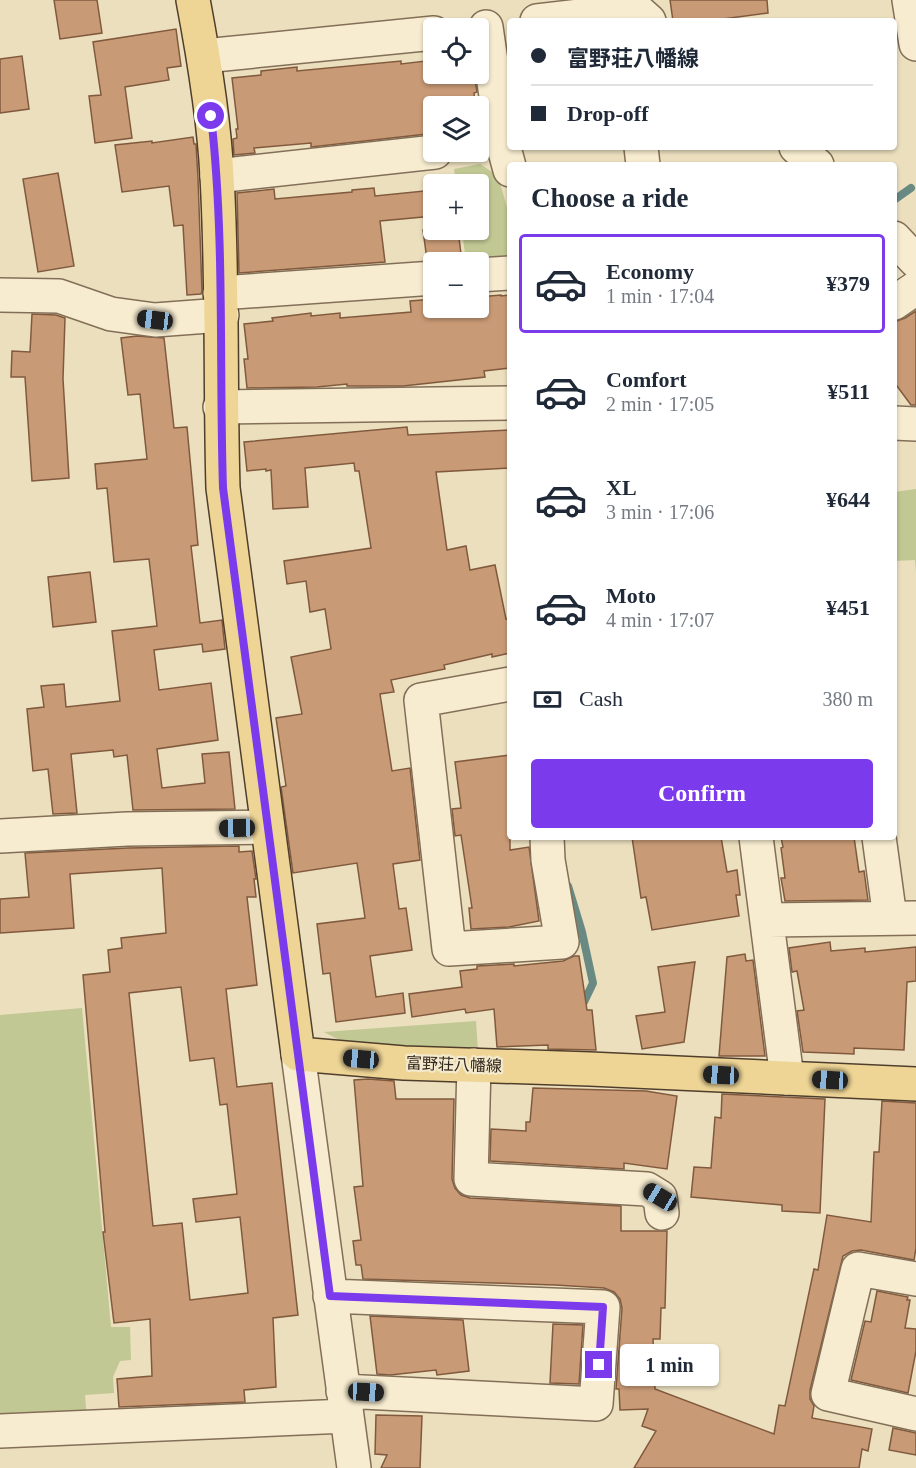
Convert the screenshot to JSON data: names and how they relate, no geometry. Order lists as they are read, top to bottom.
{
  "streets": {
    "main road": ["富野荘八幡線"]
  },
  "page": {
    "map_buttons": ["+", "−"],
    "banner": ["富野荘八幡線", "Drop-off"],
    "heading": "Choose a ride",
    "list": [
      {
        "name": "Economy",
        "note": "1 min · 17:04",
        "value": "¥379"
      },
      {
        "name": "Comfort",
        "note": "2 min · 17:05",
        "value": "¥511"
      },
      {
        "name": "XL",
        "note": "3 min · 17:06",
        "value": "¥644"
      },
      {
        "name": "Moto",
        "note": "4 min · 17:07",
        "value": "¥451"
      }
    ],
    "pay": ["Cash", "380 m"],
    "buttons": "Confirm",
    "bubble": "1 min"
  }
}
